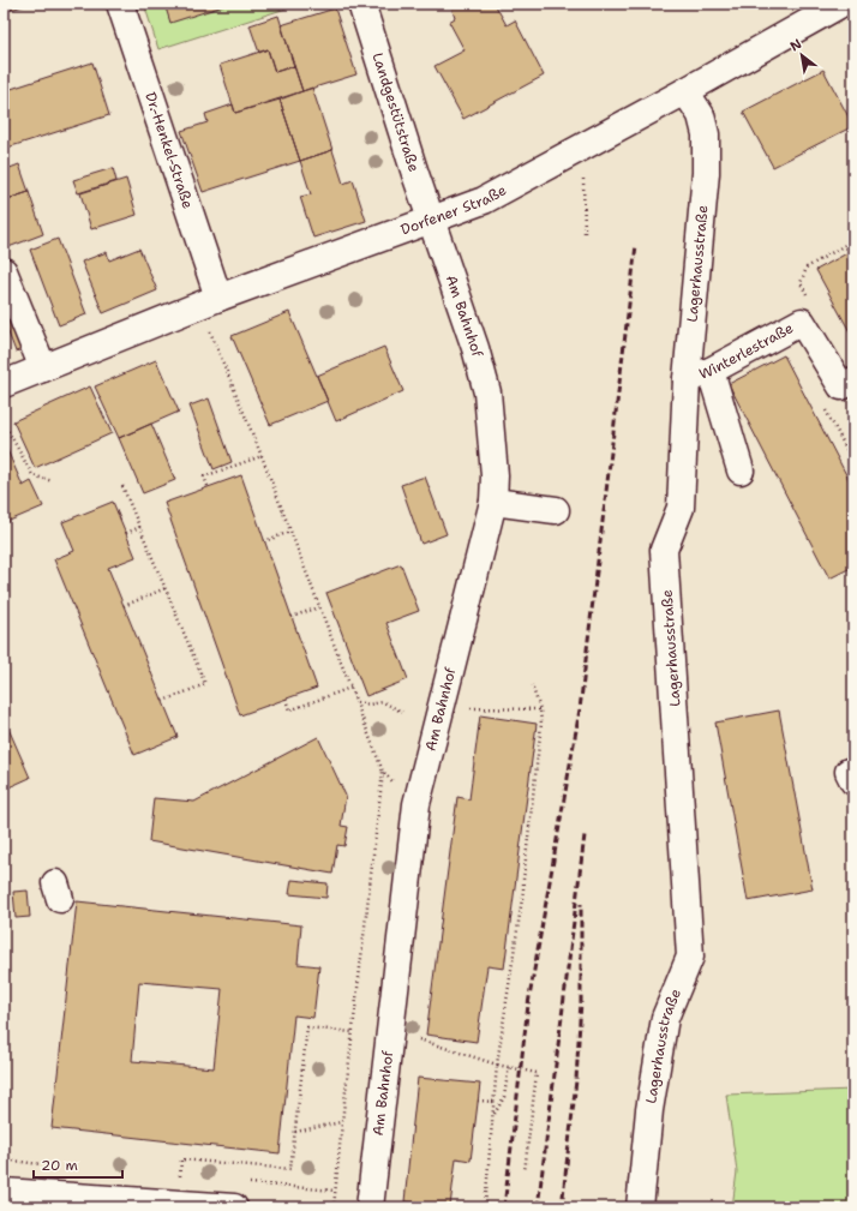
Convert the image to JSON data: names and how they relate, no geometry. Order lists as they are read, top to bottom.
{
  "streets": {
    "street": [
      "Landgestütstraße",
      "Dr.-Henkel-Straße",
      "Dorfener Straße",
      "Lagerhausstraße",
      "Am Bahnhof",
      "Winterlestraße"
    ]
  },
  "crossings": [
    ["Landgestütstraße", "Dorfener Straße"],
    ["Landgestütstraße", "Am Bahnhof"],
    ["Dr.-Henkel-Straße", "Dorfener Straße"],
    ["Dorfener Straße", "Lagerhausstraße"],
    ["Dorfener Straße", "Am Bahnhof"],
    ["Lagerhausstraße", "Winterlestraße"]
  ],
  "scale_bar": "20 m",
  "north": "top left"
}
